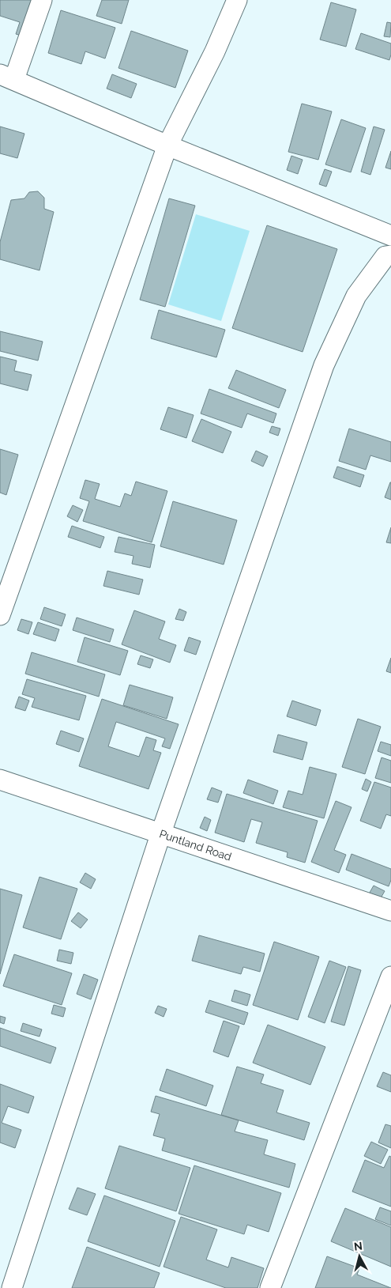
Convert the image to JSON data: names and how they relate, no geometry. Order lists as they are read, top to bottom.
{
  "streets": {
    "street": ["Puntland Road"]
  },
  "north": "top"
}
